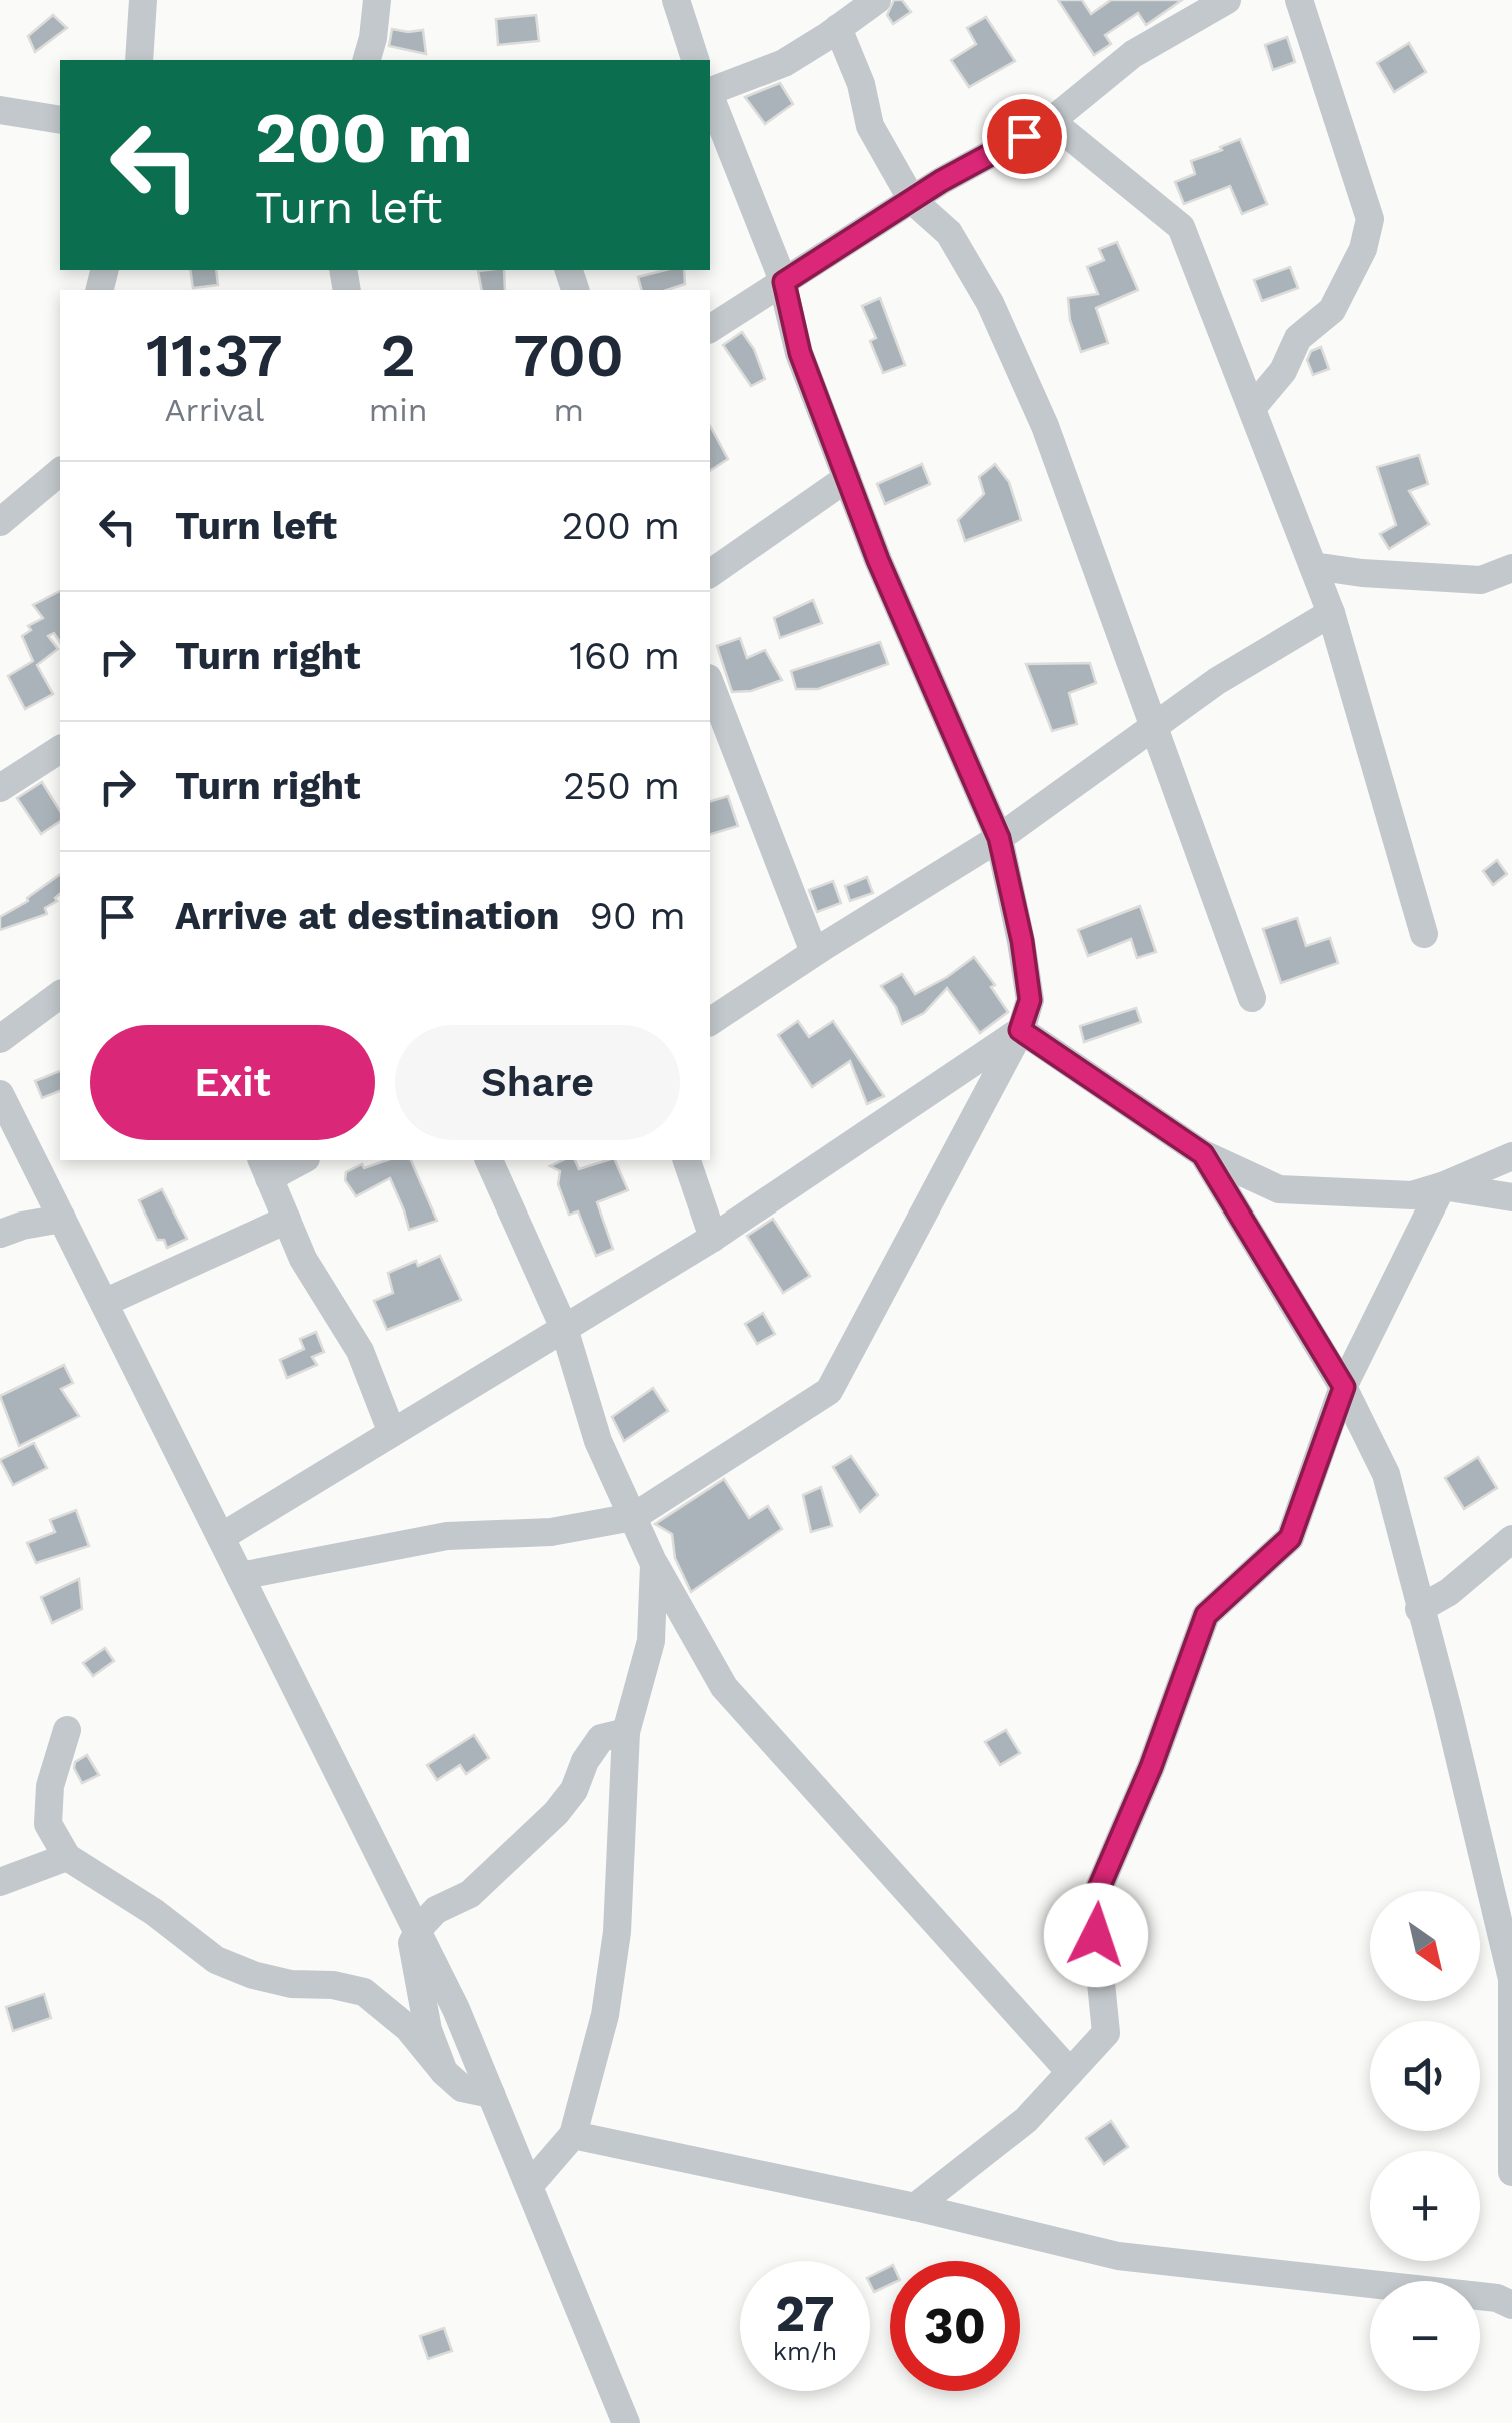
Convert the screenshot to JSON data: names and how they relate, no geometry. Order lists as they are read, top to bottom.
{
  "north": "bottom right",
  "page": {
    "turn": ["200 m", "Turn left"],
    "eta": [
      "11:37",
      "Arrival",
      "2",
      "min",
      "700",
      "m"
    ],
    "list": [
      {
        "name": "Turn left",
        "value": "200 m"
      },
      {
        "name": "Turn right",
        "value": "160 m"
      },
      {
        "name": "Turn right",
        "value": "250 m"
      },
      {
        "name": "Arrive at destination",
        "value": "90 m"
      }
    ],
    "buttons": ["Exit", "Share"],
    "map_buttons": ["+", "−"],
    "speed": "27 km/h",
    "limit": "30"
  }
}
